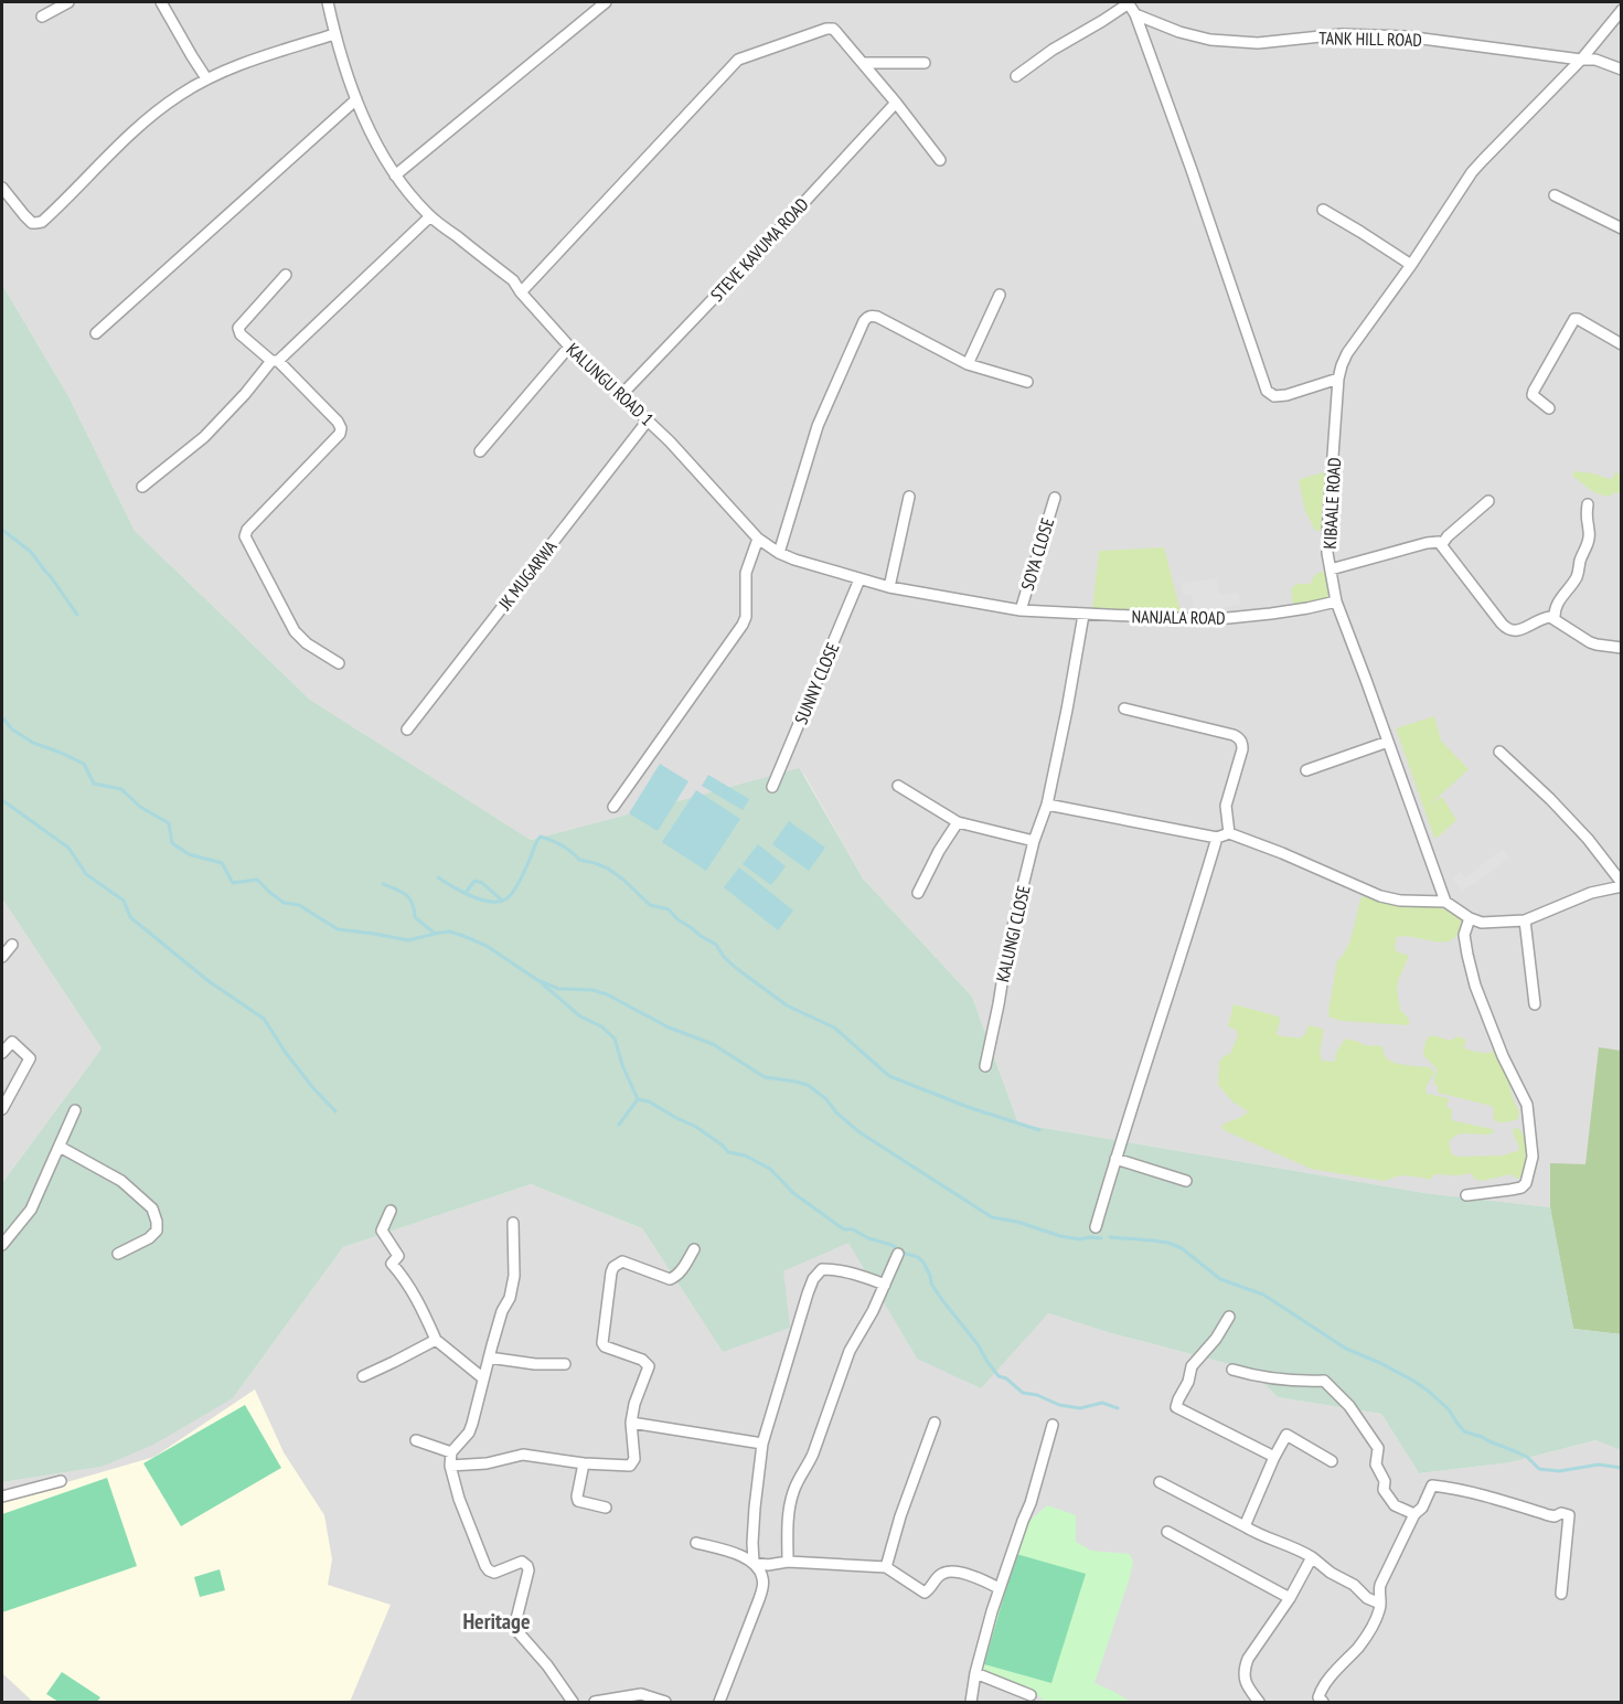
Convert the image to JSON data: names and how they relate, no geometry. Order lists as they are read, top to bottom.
{
  "streets": {
    "street": [
      "TANK HILL ROAD",
      "STEVE KAVUMA ROAD",
      "KALUNGU ROAD 1",
      "KIBAALE ROAD",
      "SOYA CLOSE",
      "JK MUGARWA",
      "NANJALA ROAD",
      "SUNNY CLOSE",
      "KALUNGI CLOSE"
    ]
  },
  "crossings": [
    ["TANK HILL ROAD", "KIBAALE ROAD"],
    ["STEVE KAVUMA ROAD", "KALUNGU ROAD 1"],
    ["KALUNGU ROAD 1", "SOYA CLOSE"],
    ["KALUNGU ROAD 1", "JK MUGARWA"],
    ["KALUNGU ROAD 1", "NANJALA ROAD"],
    ["KALUNGU ROAD 1", "SUNNY CLOSE"],
    ["KIBAALE ROAD", "NANJALA ROAD"],
    ["SOYA CLOSE", "NANJALA ROAD"],
    ["NANJALA ROAD", "KALUNGI CLOSE"]
  ],
  "districts": ["Heritage"]
}
